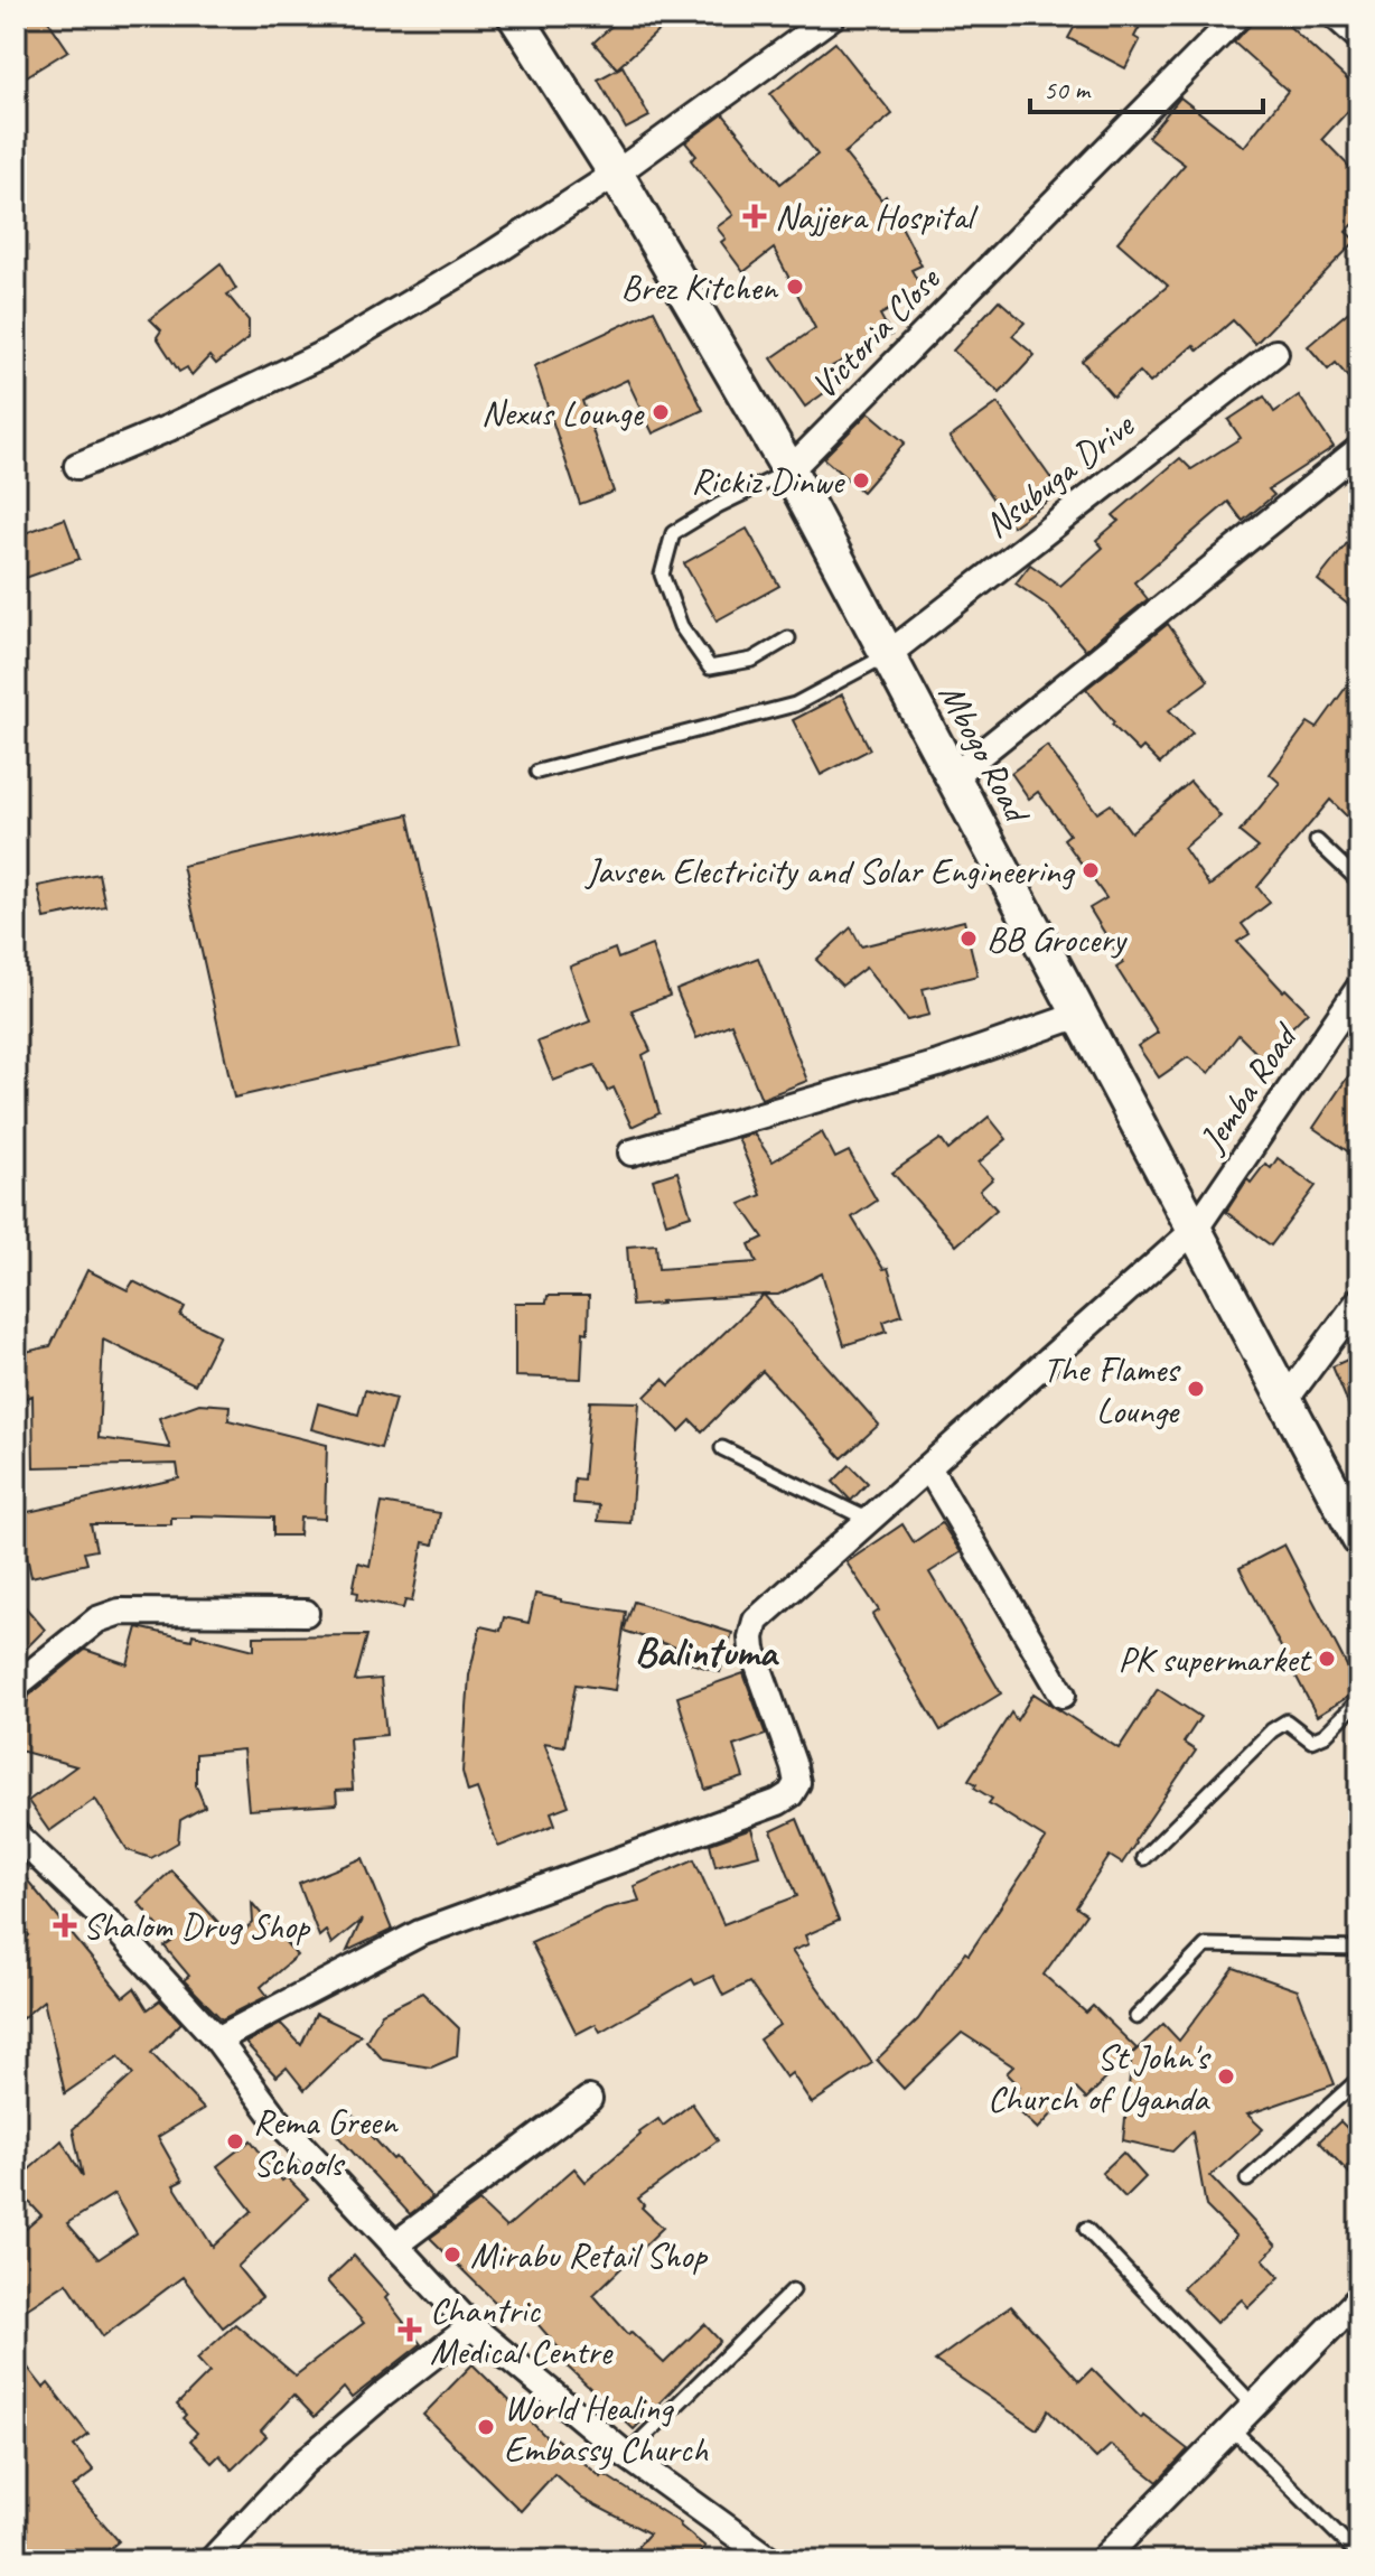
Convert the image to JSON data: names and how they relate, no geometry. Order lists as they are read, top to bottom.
{
  "streets": {
    "main road": ["Mbogo Road"],
    "street": ["Victoria Close", "Nsubuga Drive", "Jemba Road"]
  },
  "crossings": [
    ["Victoria Close", "Mbogo Road"],
    ["Nsubuga Drive", "Mbogo Road"],
    ["Mbogo Road", "Jemba Road"]
  ],
  "districts": ["Balintuma"],
  "places": {
    "health": ["Najjera Hospital", "Shalom Drug Shop", "Chantric Medical Centre"],
    "other": [
      "Brez Kitchen",
      "Nexus Lounge",
      "Rickiz Dinwe",
      "Javsen Electricity and Solar Engineering",
      "BB Grocery",
      "The Flames Lounge",
      "PK supermarket",
      "St John's Church of Uganda",
      "Rema Green Schools",
      "Mirabu Retail Shop",
      "World Healing Embassy Church"
    ]
  },
  "scale_bar": "50 m"
}
